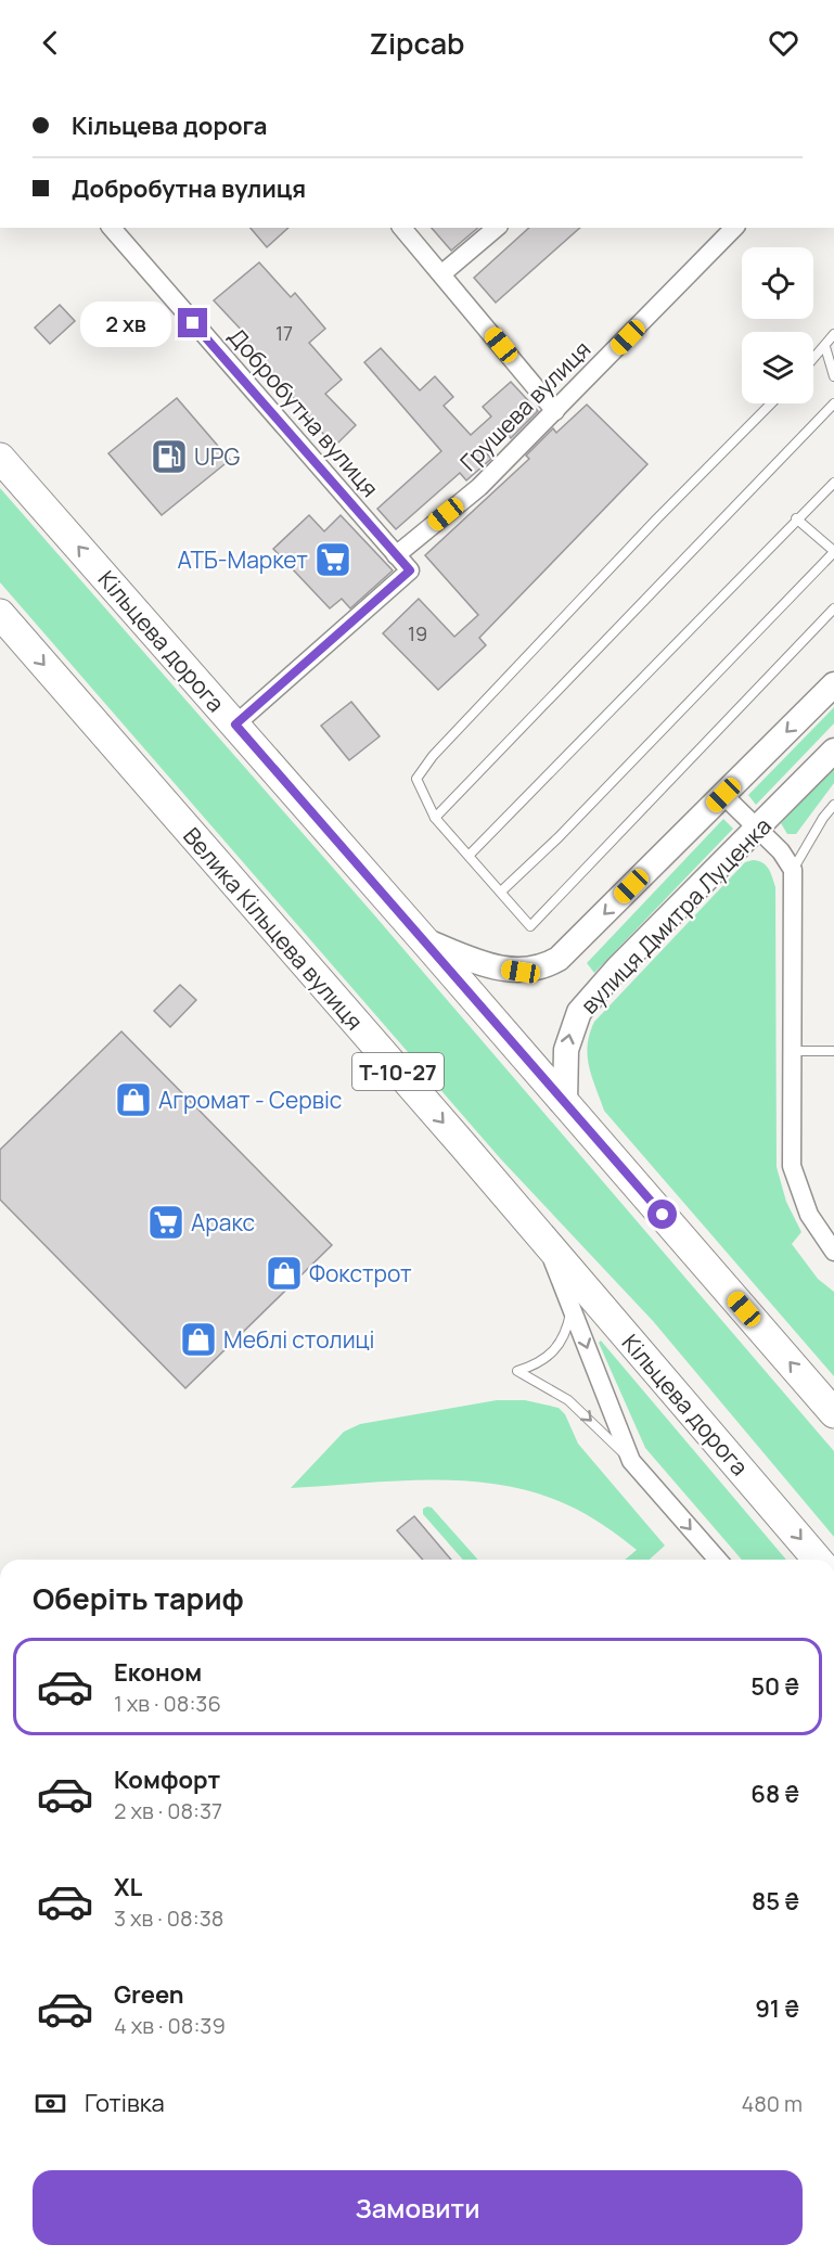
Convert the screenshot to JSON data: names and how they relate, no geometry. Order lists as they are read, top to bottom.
{
  "streets": {
    "highway": ["Кільцева дорога", "Велика Кільцева вулиця", "Т-10-27"],
    "main road": ["вулиця Дмитра Луценка"],
    "street": ["Грушева вулиця", "Добробутна вулиця"]
  },
  "crossings": [
    ["Грушева вулиця", "Добробутна вулиця"],
    ["Добробутна вулиця", "Кільцева дорога"],
    ["Кільцева дорога", "вулиця Дмитра Луценка"],
    ["Кільцева дорога", "Велика Кільцева вулиця"]
  ],
  "one_way": ["вулиця Дмитра Луценка", "Велика Кільцева вулиця"],
  "places": {
    "fuel station": ["UPG"],
    "supermarket": ["АТБ-Маркет", "Аракс"],
    "shop": ["Агромат - Сервіс", "Фокстрот", "Меблі столиці"]
  },
  "house_numbers": ["17", "19"],
  "page": {
    "header": "Zipcab",
    "banner": ["Кільцева дорога", "Добробутна вулиця"],
    "bubble": "2 хв",
    "heading": "Оберіть тариф",
    "list": [
      {
        "name": "Економ",
        "note": "1 хв · 08:36",
        "value": "50 ₴"
      },
      {
        "name": "Комфорт",
        "note": "2 хв · 08:37",
        "value": "68 ₴"
      },
      {
        "name": "XL",
        "note": "3 хв · 08:38",
        "value": "85 ₴"
      },
      {
        "name": "Green",
        "note": "4 хв · 08:39",
        "value": "91 ₴"
      }
    ],
    "pay": ["Готівка", "480 m"],
    "buttons": "Замовити"
  }
}
